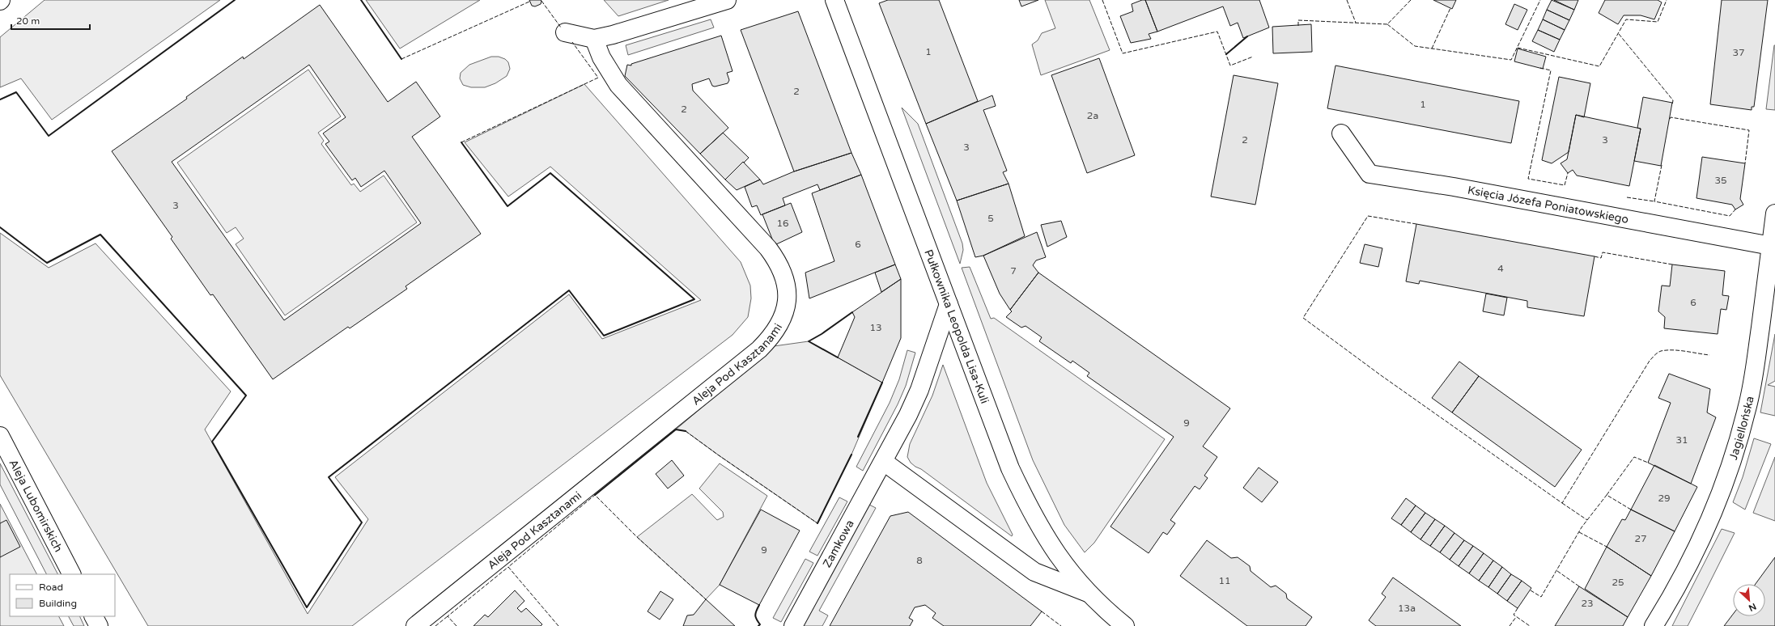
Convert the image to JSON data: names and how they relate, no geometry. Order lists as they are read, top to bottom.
{
  "streets": {
    "street": [
      "Księcia Józefa Poniatowskiego",
      "Pułkownika Leopolda Lisa-Kuli",
      "Aleja Pod Kasztanami",
      "Jagiellońska",
      "Aleja Lubomirskich",
      "Zamkowa"
    ]
  },
  "crossings": [
    ["Księcia Józefa Poniatowskiego", "Jagiellońska"],
    ["Pułkownika Leopolda Lisa-Kuli", "Zamkowa"]
  ],
  "house_numbers": [
    "1",
    "37",
    "2",
    "1",
    "2",
    "2a",
    "2",
    "3",
    "3",
    "35",
    "3",
    "5",
    "16",
    "6",
    "4",
    "7",
    "6",
    "13",
    "9",
    "31",
    "29",
    "27",
    "9",
    "8",
    "11",
    "25",
    "23",
    "13a"
  ],
  "legend": ["Road", "Building"],
  "scale_bar": "20 m",
  "north": "bottom right"
}
